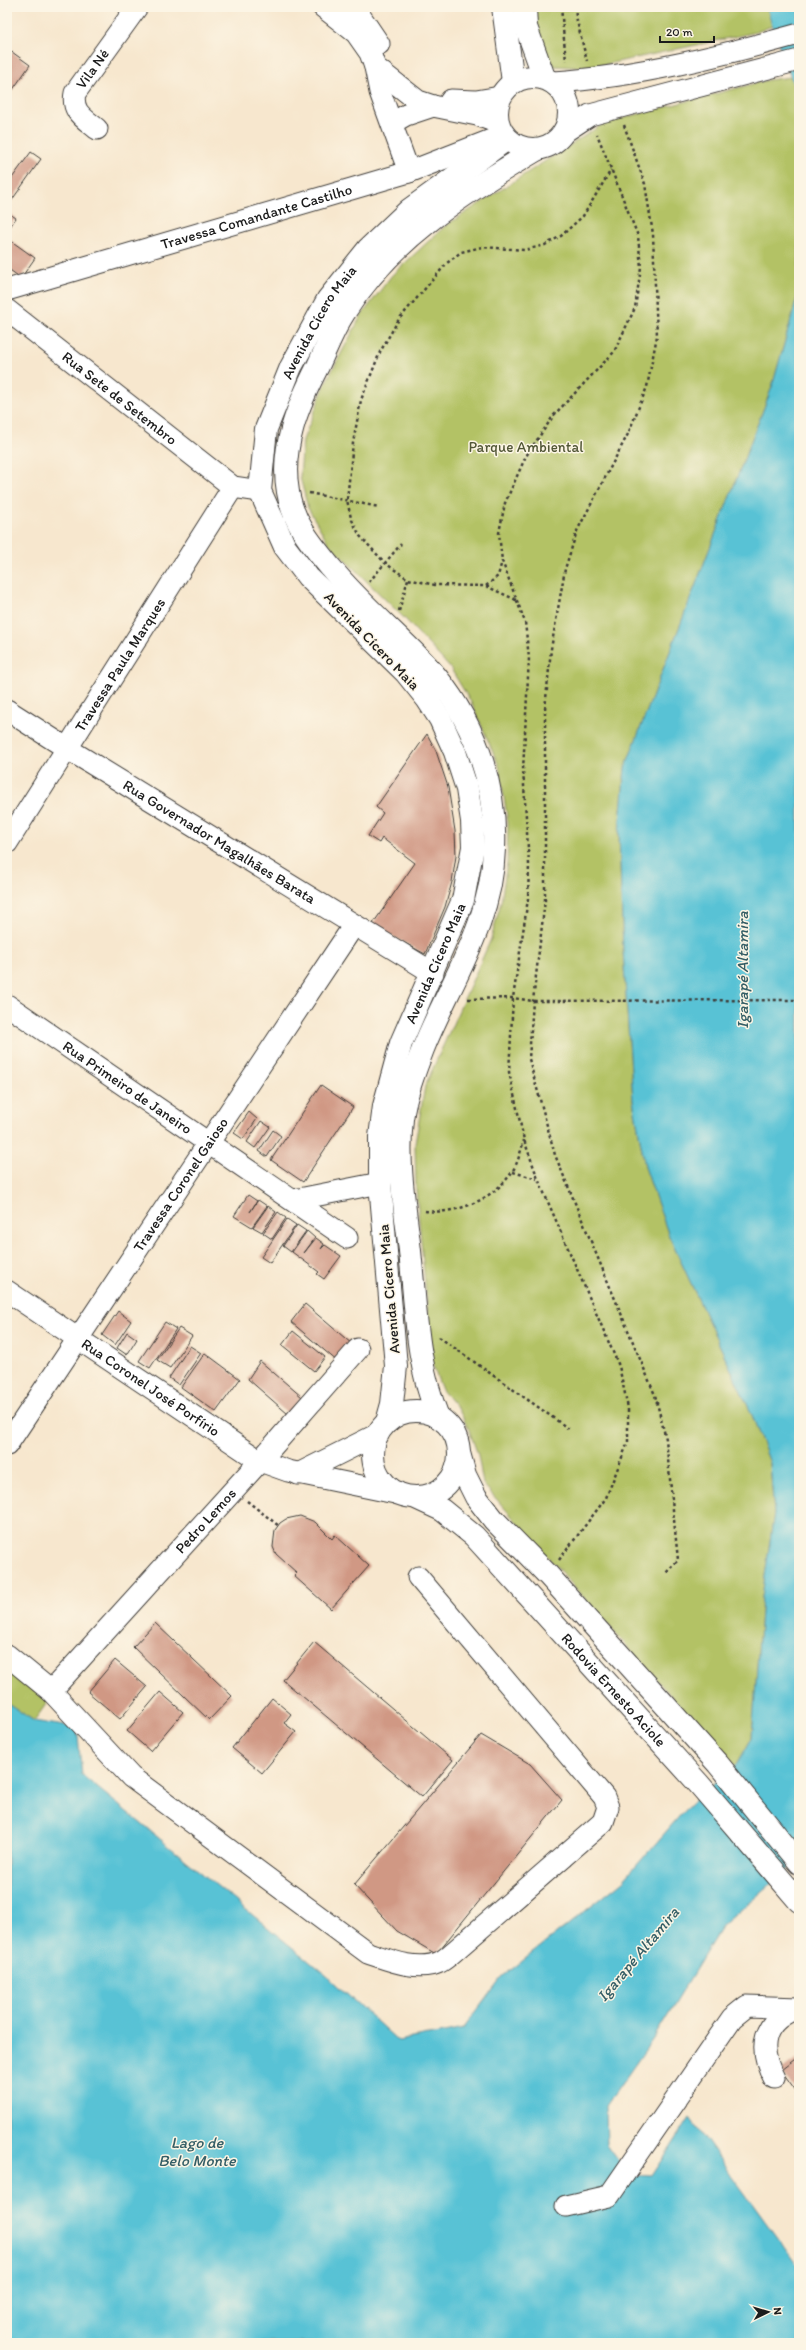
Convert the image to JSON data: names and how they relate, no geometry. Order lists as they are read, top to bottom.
{
  "streets": {
    "main road": ["Avenida Cícero Maia", "Rodovia Ernesto Aciole"],
    "street": [
      "Vila Né",
      "Travessa Comandante Castilho",
      "Rua Sete de Setembro",
      "Travessa Paula Marques",
      "Rua Governador Magalhães Barata",
      "Rua Primeiro de Janeiro",
      "Travessa Coronel Gaioso",
      "Rua Coronel José Porfírio",
      "Pedro Lemos"
    ]
  },
  "crossings": [
    ["Travessa Comandante Castilho", "Avenida Cícero Maia"],
    ["Avenida Cícero Maia", "Rua Governador Magalhães Barata"],
    ["Avenida Cícero Maia", "Rua Coronel José Porfírio"],
    ["Avenida Cícero Maia", "Rodovia Ernesto Aciole"],
    ["Rua Sete de Setembro", "Travessa Paula Marques"],
    ["Travessa Paula Marques", "Rua Governador Magalhães Barata"],
    ["Rua Governador Magalhães Barata", "Travessa Coronel Gaioso"],
    ["Rua Primeiro de Janeiro", "Travessa Coronel Gaioso"],
    ["Travessa Coronel Gaioso", "Rua Coronel José Porfírio"],
    ["Rua Coronel José Porfírio", "Pedro Lemos"],
    ["Rua Coronel José Porfírio", "Rodovia Ernesto Aciole"]
  ],
  "water": ["Igarapé Altamira", "Lago de Belo Monte"],
  "parks": ["Parque Ambiental"],
  "scale_bar": "20 m",
  "north": "right"
}
